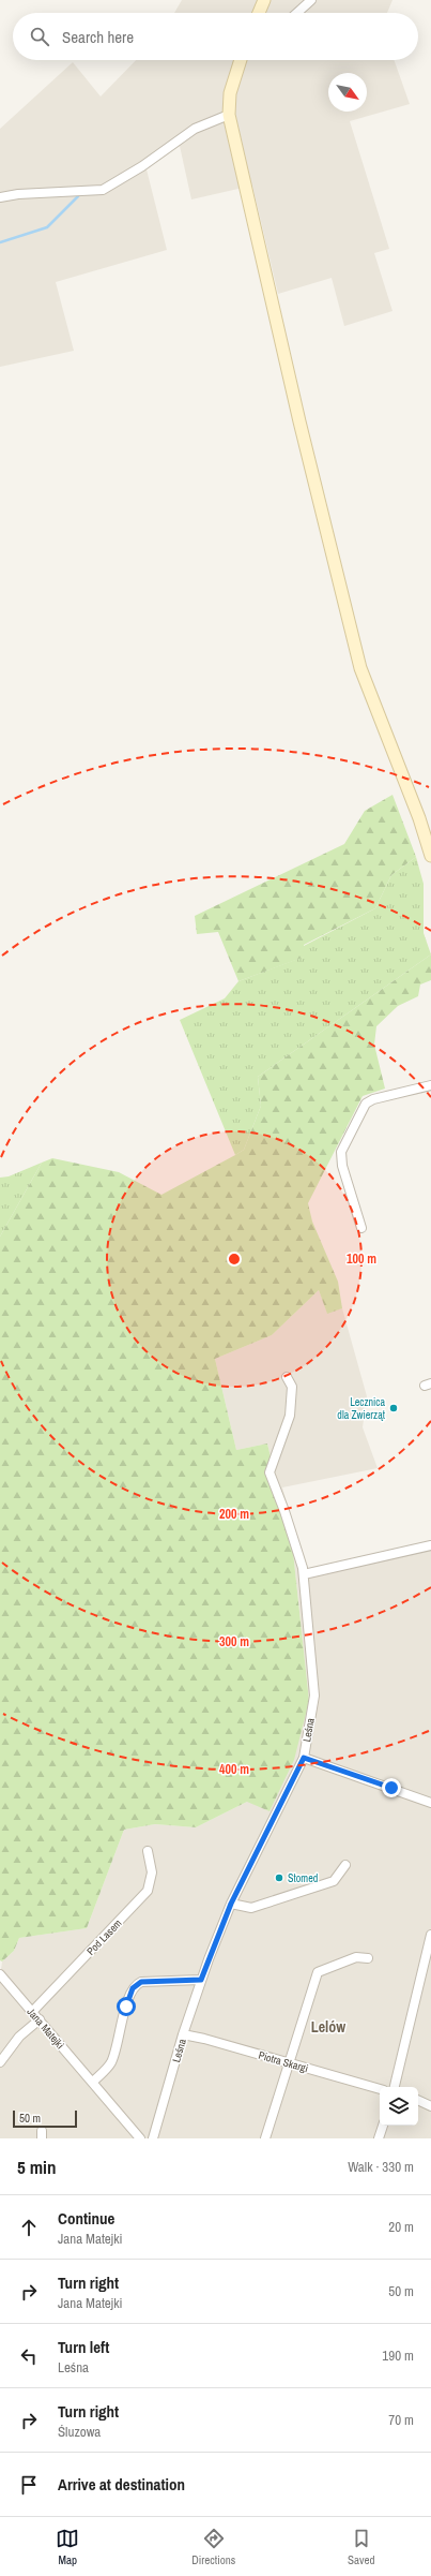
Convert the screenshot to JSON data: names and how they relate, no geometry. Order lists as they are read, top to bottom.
{
  "streets": {
    "street": [
      "Leśna",
      "Pod Lasem",
      "Jana Matejki",
      "Piotra Skargi"
    ]
  },
  "crossings": [
    ["Leśna", "Piotra Skargi"],
    ["Pod Lasem", "Jana Matejki"]
  ],
  "districts": ["Lelów"],
  "places": ["Lecznica dla Zwierząt", "Stomed"],
  "scale_bar": "50 m",
  "north": "bottom right",
  "page": {
    "search": "Search here",
    "scale": "50 m",
    "heading": ["5 min", "Walk · 330 m"],
    "list": [
      ["Continue", "Jana Matejki", "20 m"],
      ["Turn right", "Jana Matejki", "50 m"],
      ["Turn left", "Leśna", "190 m"],
      ["Turn right", "Śluzowa", "70 m"],
      "Arrive at destination"
    ],
    "nav": ["Map", "Directions", "Saved"]
  },
  "rings": [
    "100 m",
    "200 m",
    "300 m",
    "400 m"
  ]
}
